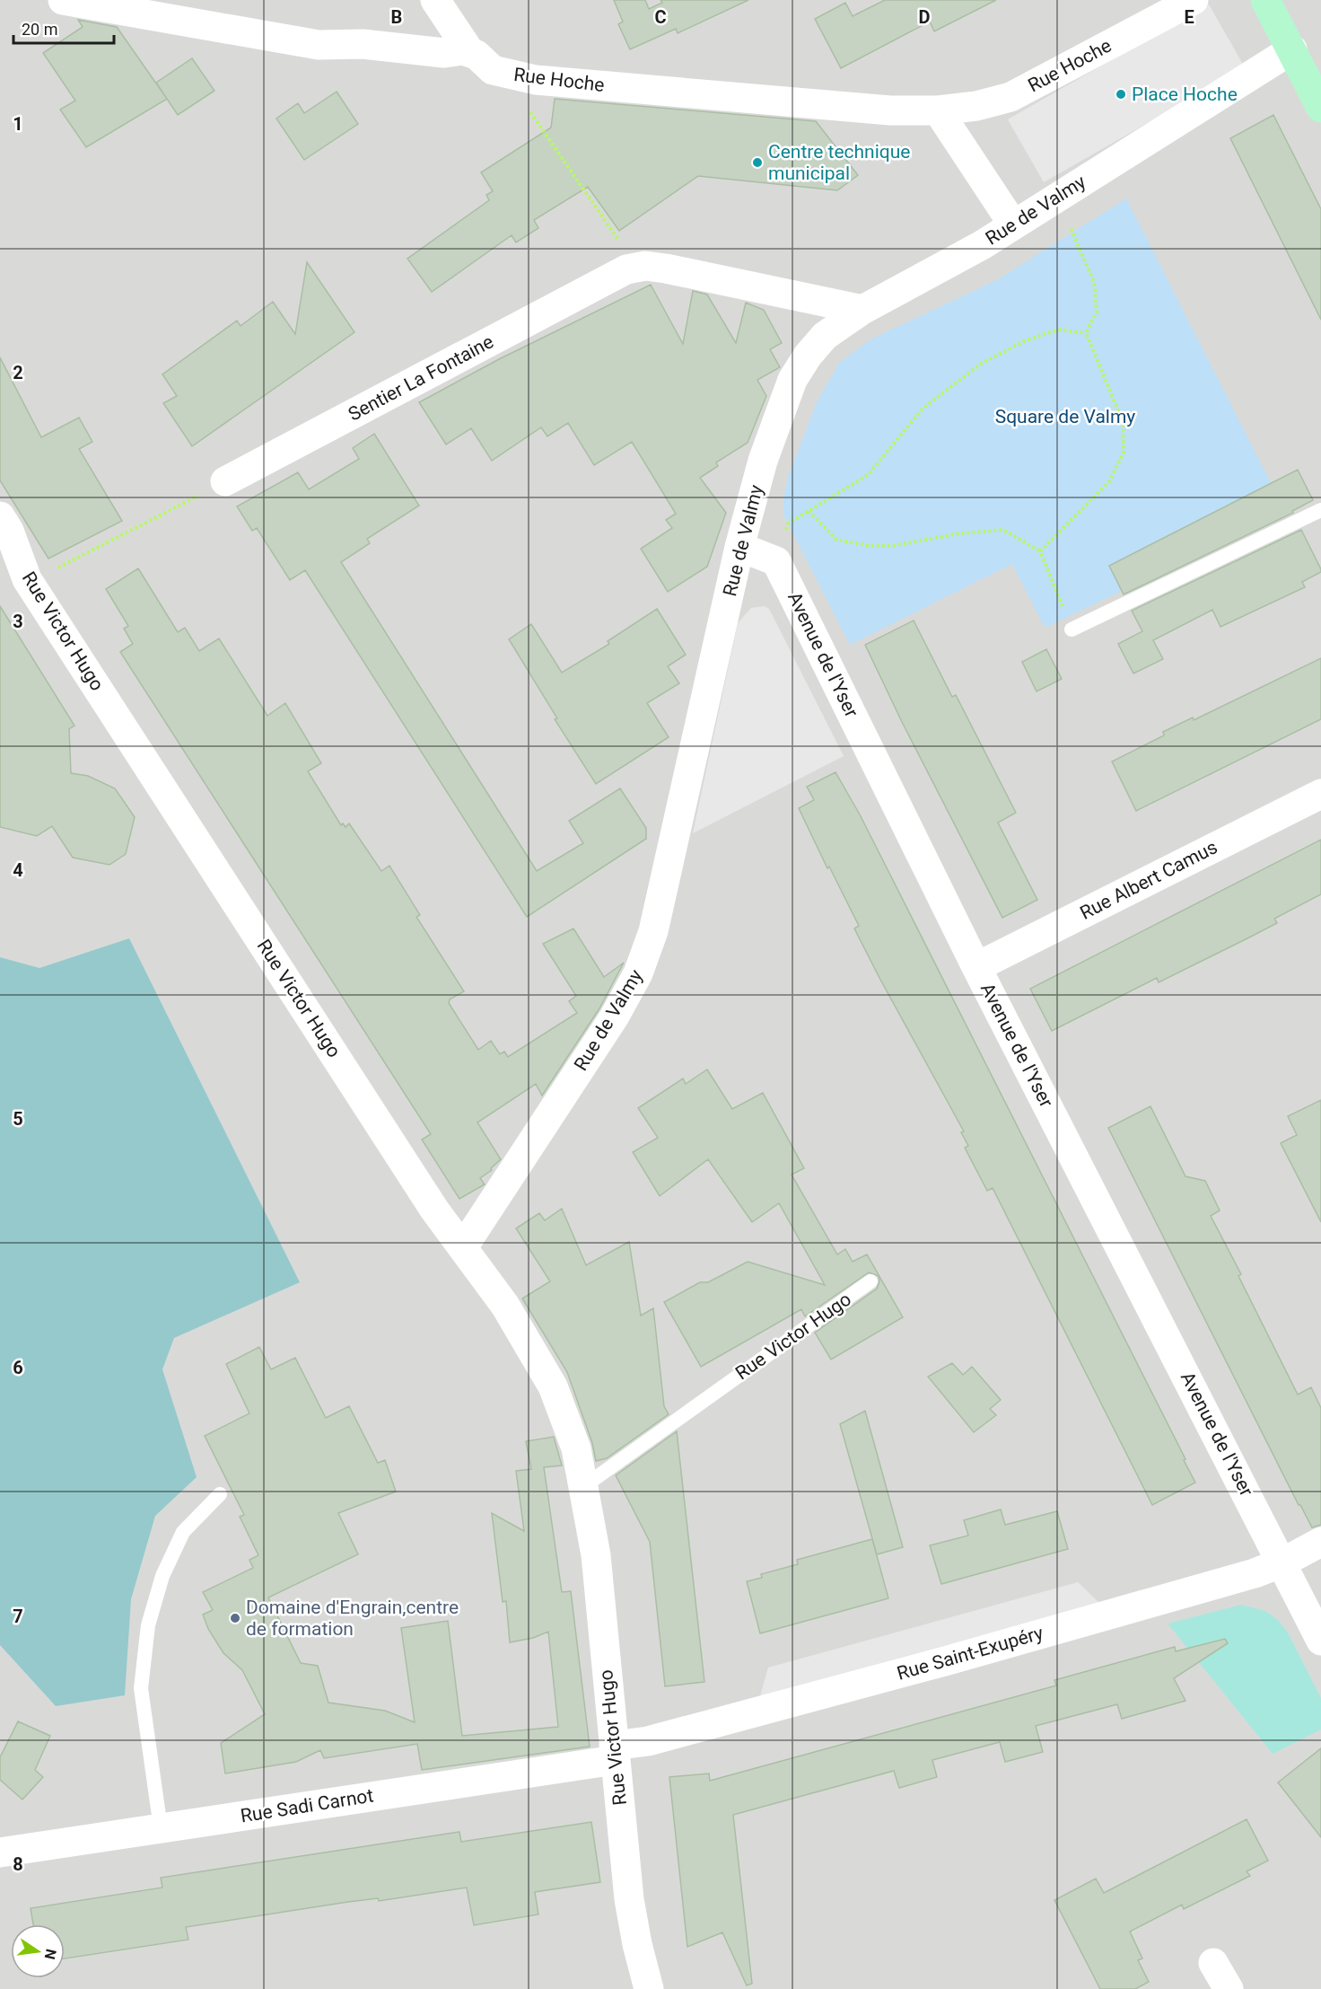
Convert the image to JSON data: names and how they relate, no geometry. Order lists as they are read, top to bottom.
{
  "streets": {
    "street": [
      "Rue Hoche",
      "Rue de Valmy",
      "Sentier La Fontaine",
      "Rue Victor Hugo",
      "Avenue de l'Yser",
      "Rue Albert Camus",
      "Rue Saint-Exupéry",
      "Rue Sadi Carnot"
    ]
  },
  "crossings": [
    ["Rue de Valmy", "Sentier La Fontaine"],
    ["Rue de Valmy", "Rue Victor Hugo"],
    ["Rue Victor Hugo", "Rue Saint-Exupéry"],
    ["Rue Victor Hugo", "Rue Sadi Carnot"],
    ["Avenue de l'Yser", "Rue Albert Camus"],
    ["Avenue de l'Yser", "Rue Saint-Exupéry"],
    ["Rue Saint-Exupéry", "Rue Sadi Carnot"]
  ],
  "parks": ["Square de Valmy"],
  "places": ["Place Hoche", "Centre technique municipal", "Domaine d'Engrain,centre de formation"],
  "scale_bar": "20 m",
  "north": "right",
  "grid": {
    "columns": [
      "B",
      "C",
      "D",
      "E"
    ],
    "rows": [
      "1",
      "2",
      "3",
      "4",
      "5",
      "6",
      "7",
      "8"
    ]
  }
}
